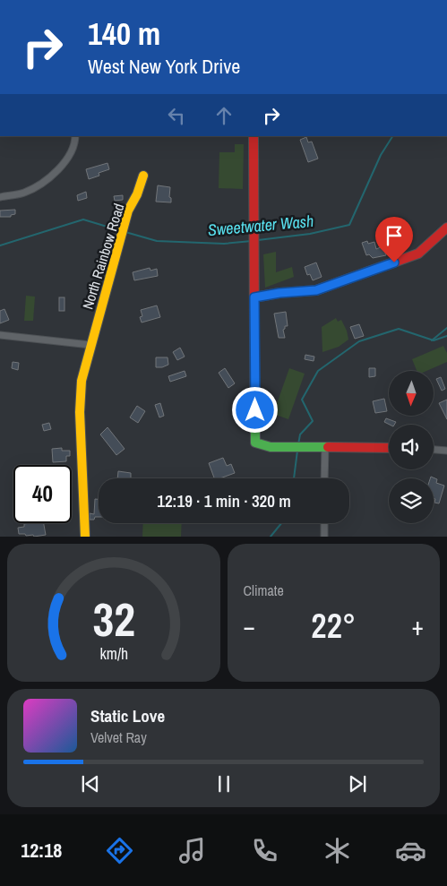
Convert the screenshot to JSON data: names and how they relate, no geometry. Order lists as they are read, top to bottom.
{
  "streets": {
    "street": ["North Rainbow Road"]
  },
  "water": ["Sweetwater Wash"],
  "north": "bottom",
  "page": {
    "turn": ["140 m", "West New York Drive"],
    "limit": "40",
    "trip": "12:19 · 1 min · 320 m",
    "tile": "Climate",
    "heat": ["−", "22°", "+"],
    "song": ["Static Love", "Velvet Ray"],
    "tabs": "12:18",
    "gauge": ["32", "km/h"]
  }
}
